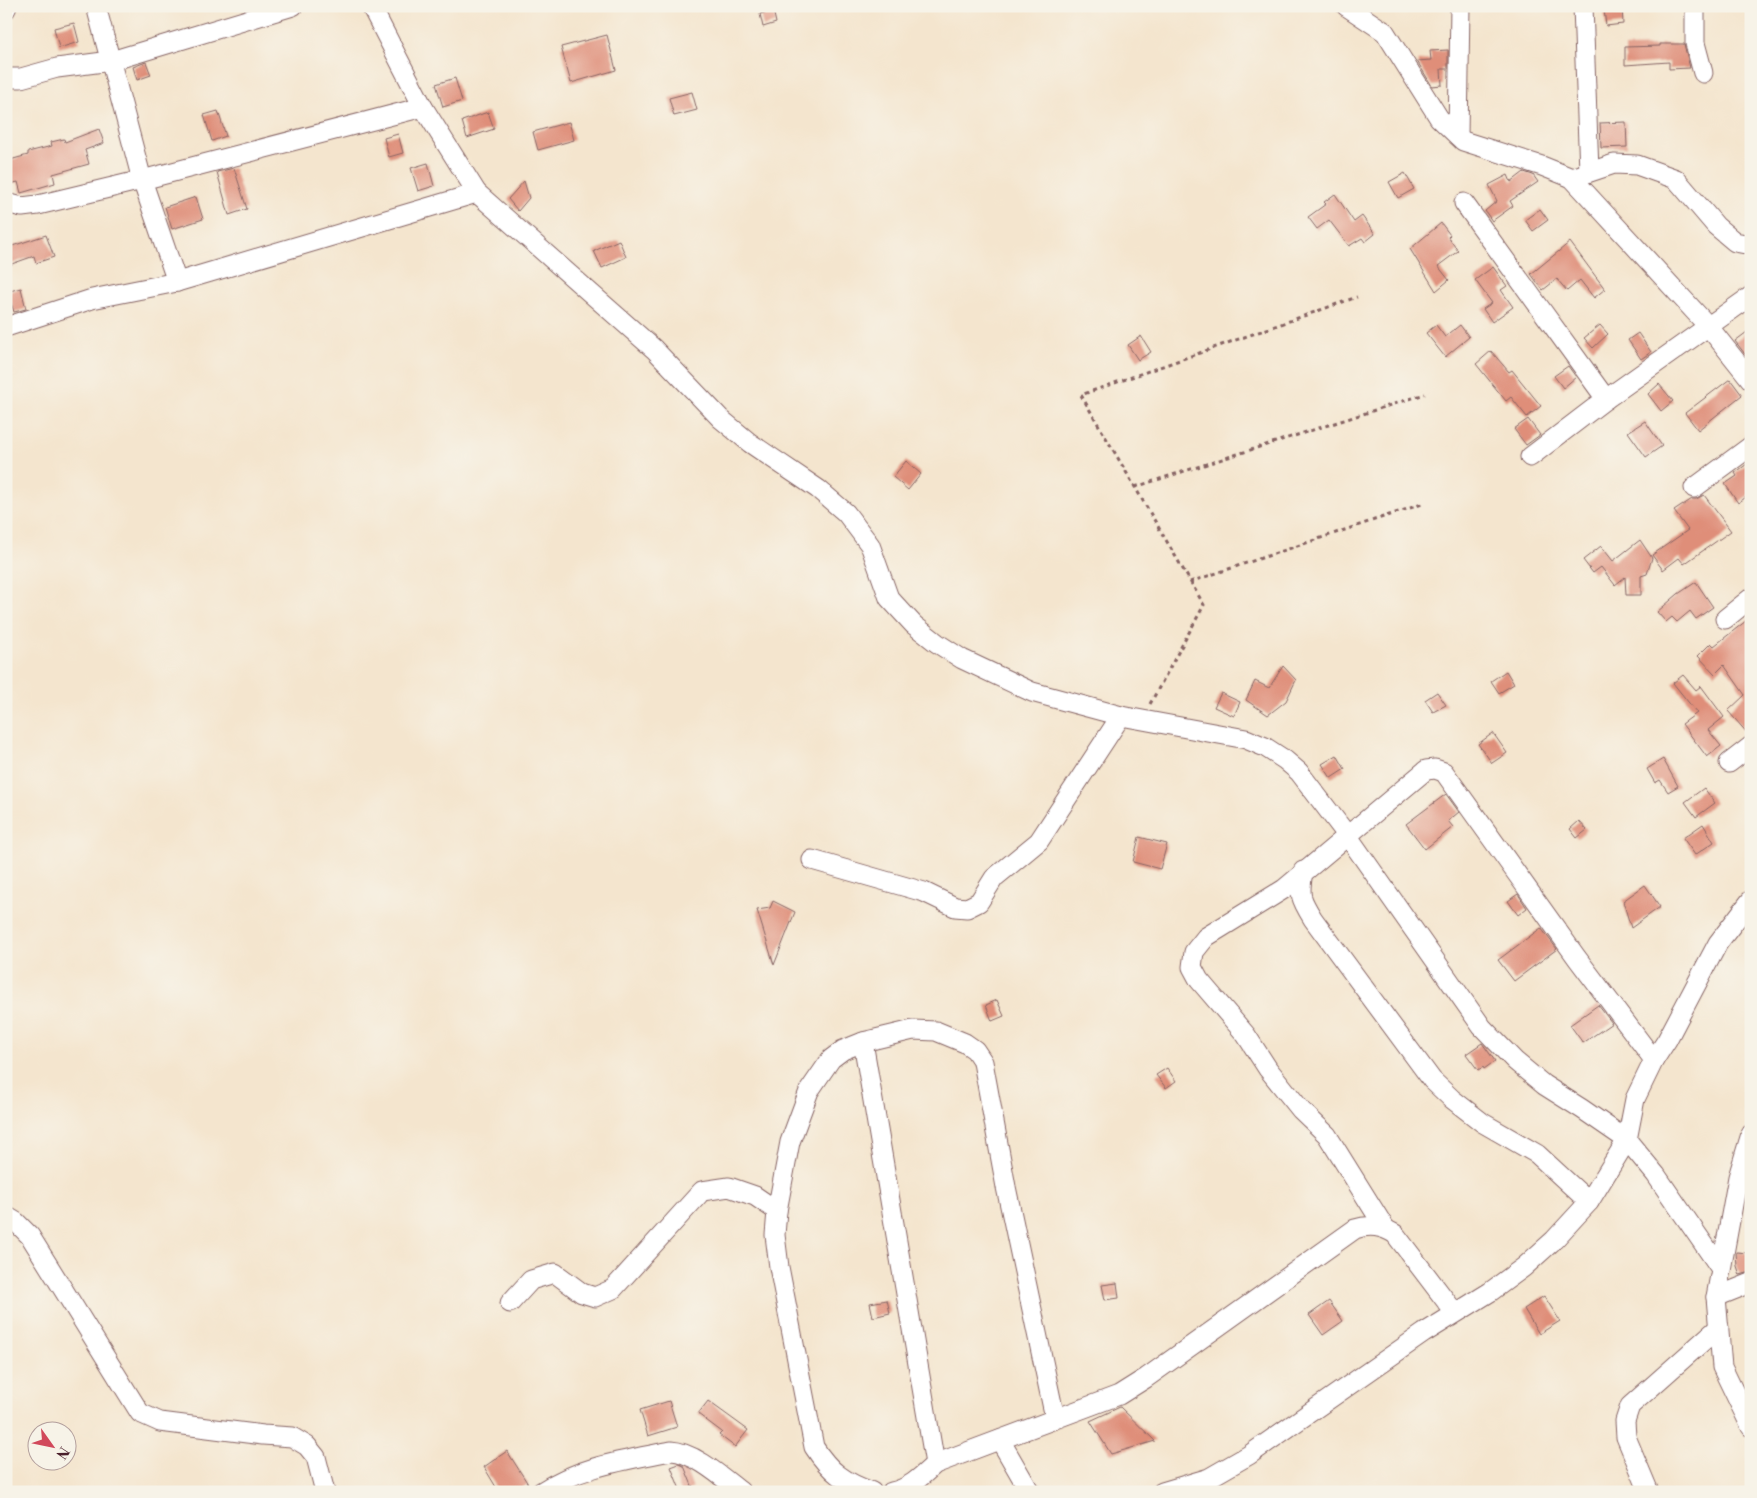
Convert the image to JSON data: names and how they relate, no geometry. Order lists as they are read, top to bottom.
{
  "north": "bottom right"
}
